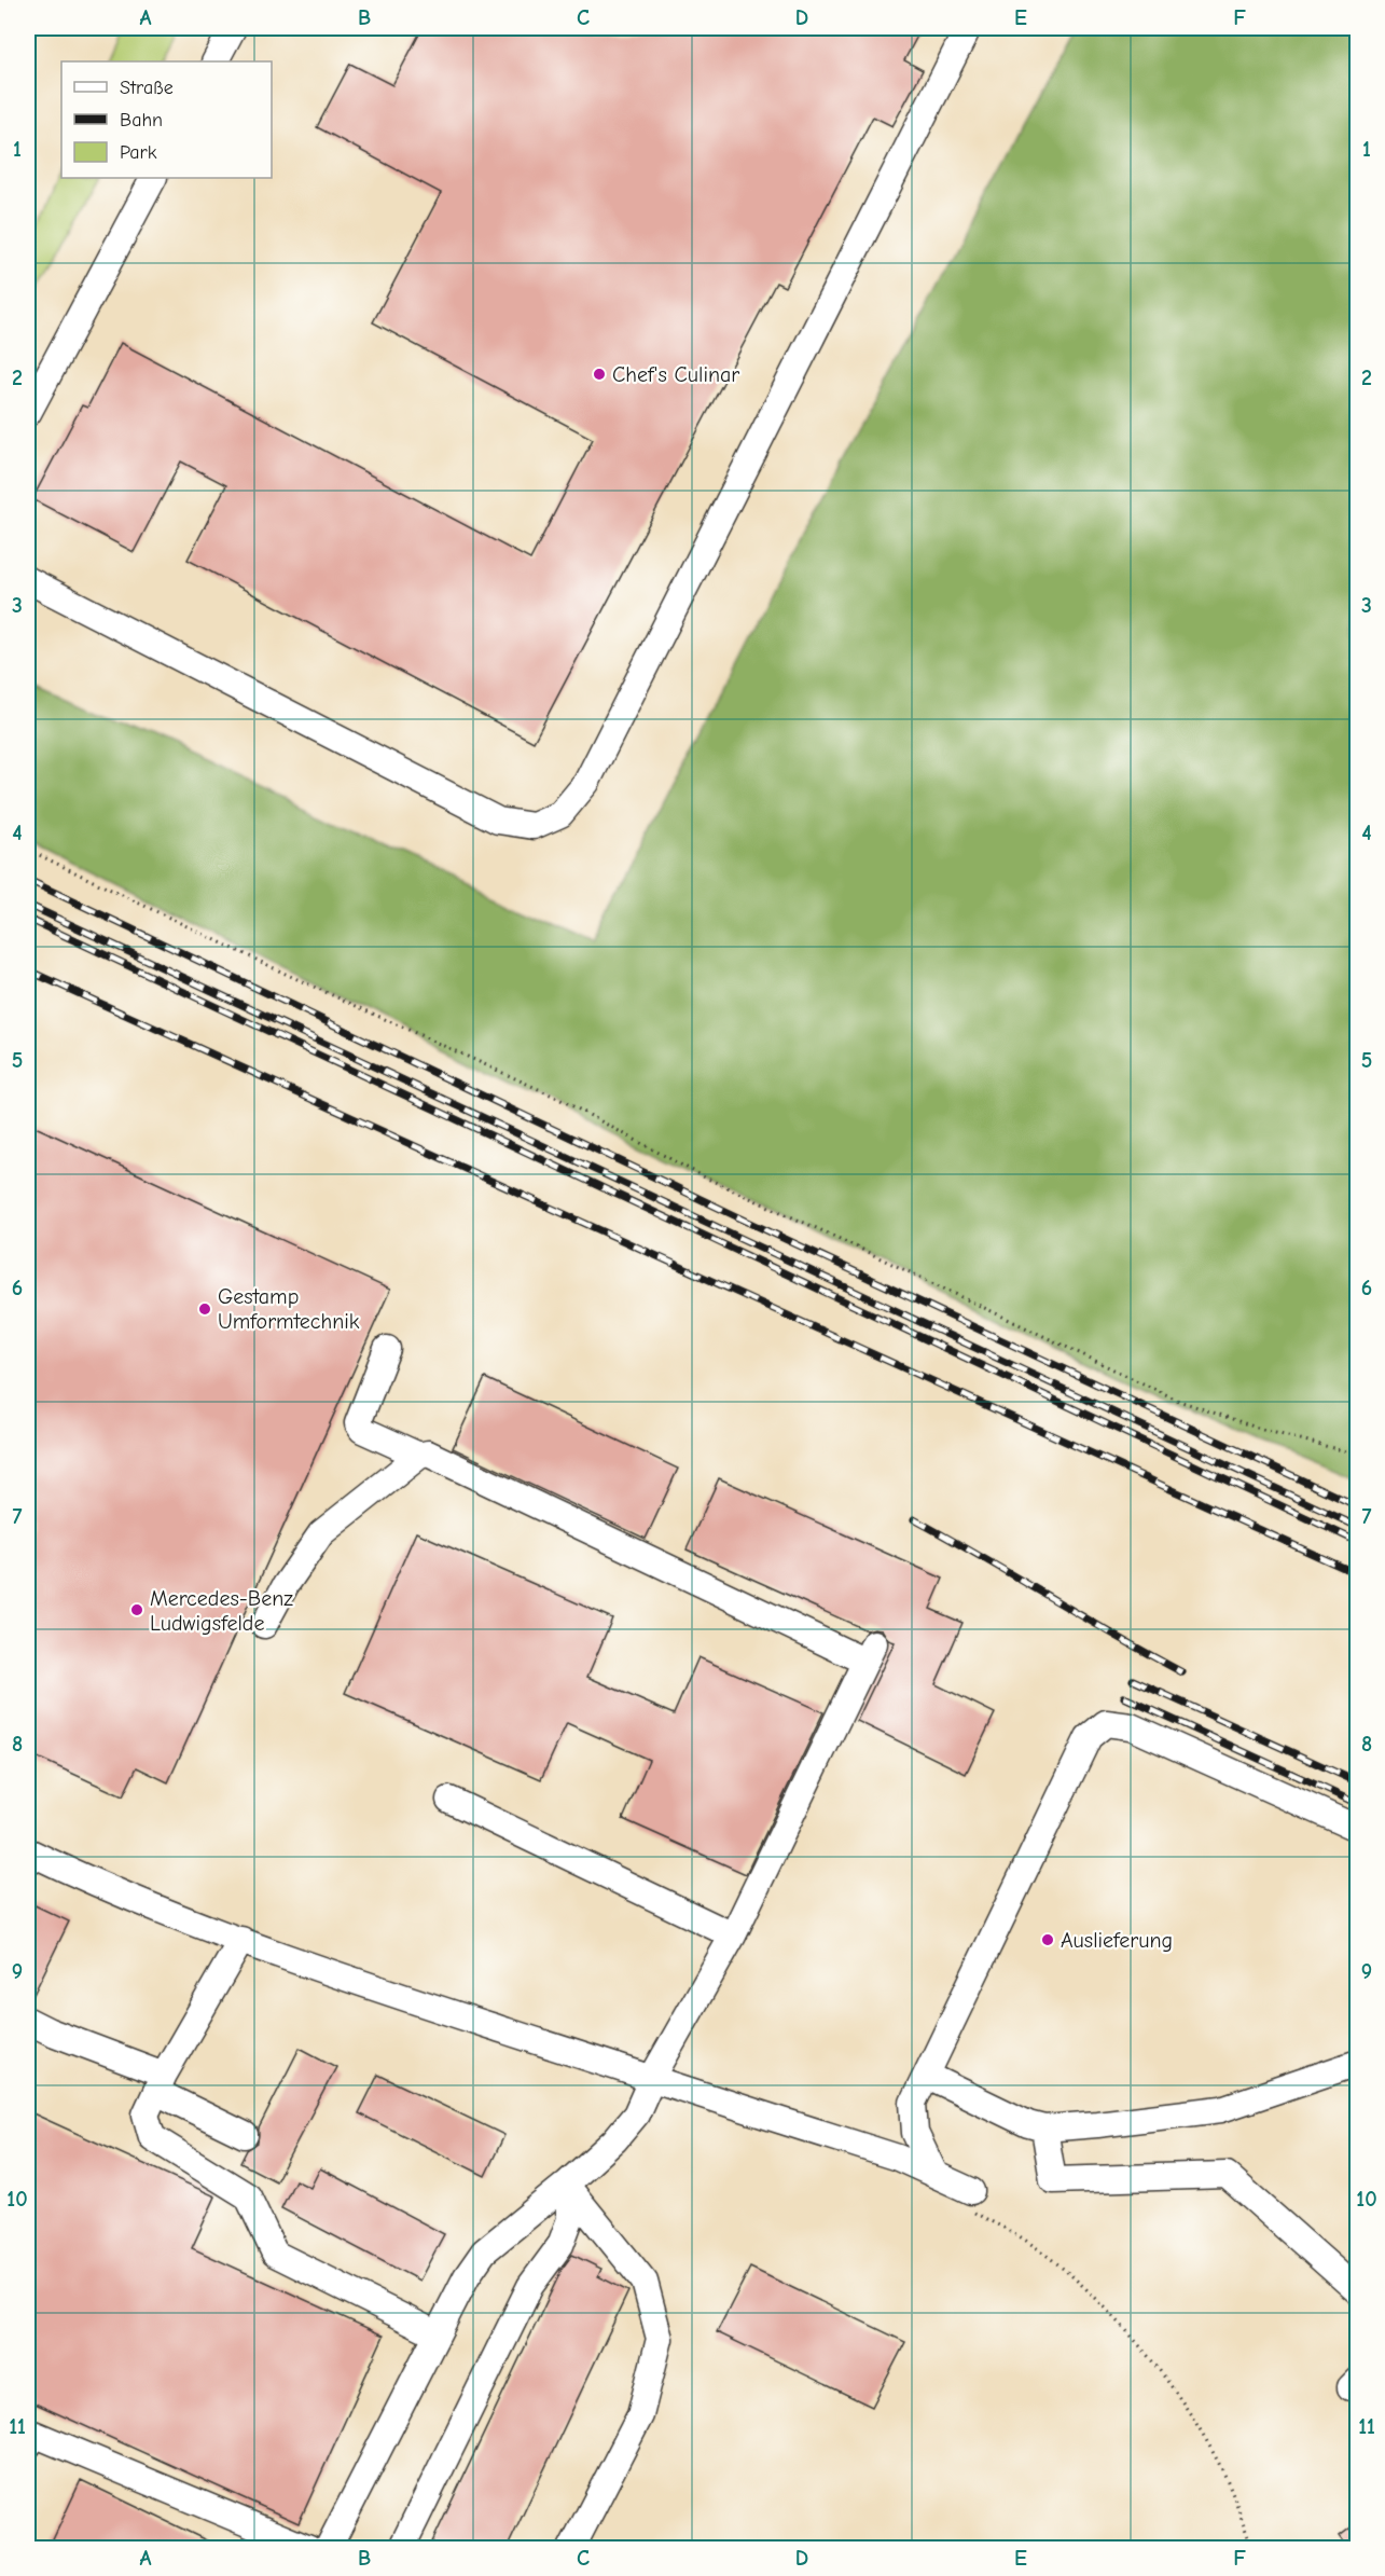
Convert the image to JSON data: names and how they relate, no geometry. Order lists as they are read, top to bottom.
{
  "places": [
    "Chef's Culinar",
    "Gestamp Umformtechnik",
    "Mercedes-Benz Ludwigsfelde",
    "Auslieferung"
  ],
  "legend": ["Straße", "Bahn", "Park"],
  "grid": {
    "columns": [
      "A",
      "B",
      "C",
      "D",
      "E",
      "F"
    ],
    "rows": [
      "1",
      "2",
      "3",
      "4",
      "5",
      "6",
      "7",
      "8",
      "9",
      "10",
      "11"
    ]
  }
}
